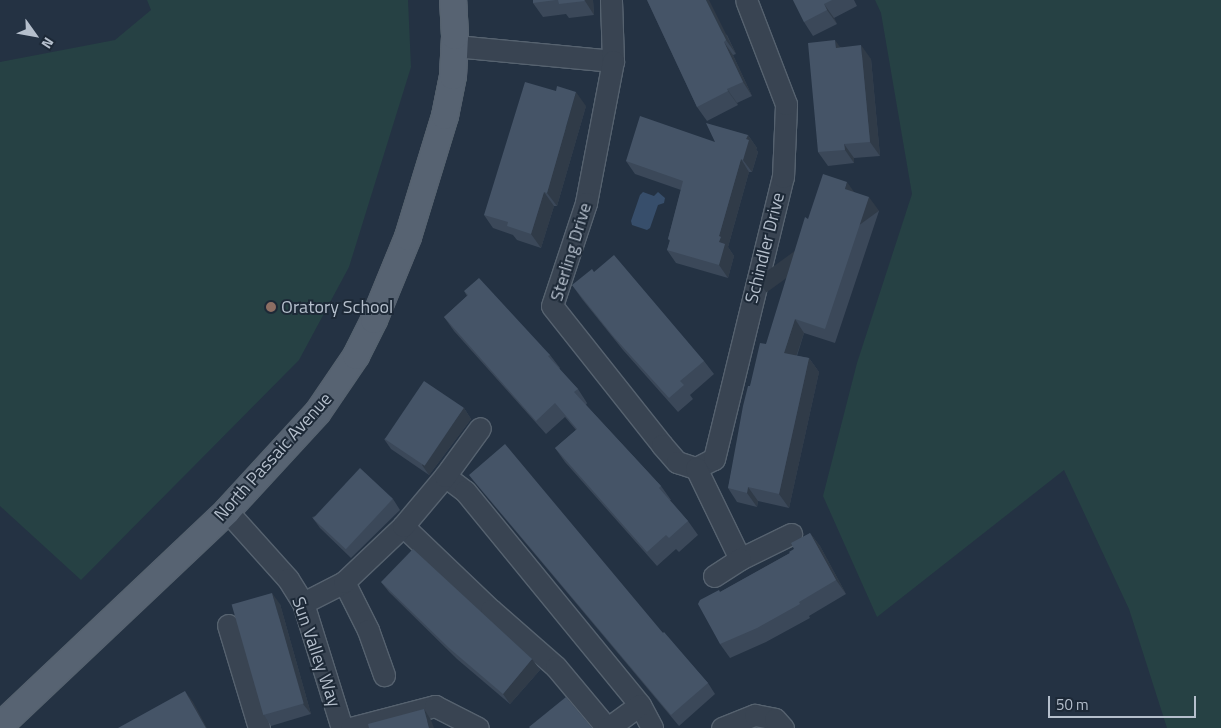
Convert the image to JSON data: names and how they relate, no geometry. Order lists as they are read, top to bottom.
{
  "streets": {
    "main road": ["North Passaic Avenue"],
    "street": ["Schindler Drive", "Sterling Drive", "Sun Valley Way"]
  },
  "crossings": [
    ["Schindler Drive", "Sterling Drive"],
    ["North Passaic Avenue", "Sun Valley Way"]
  ],
  "places": ["Oratory School"],
  "scale_bar": "50 m",
  "north": "bottom right"
}
